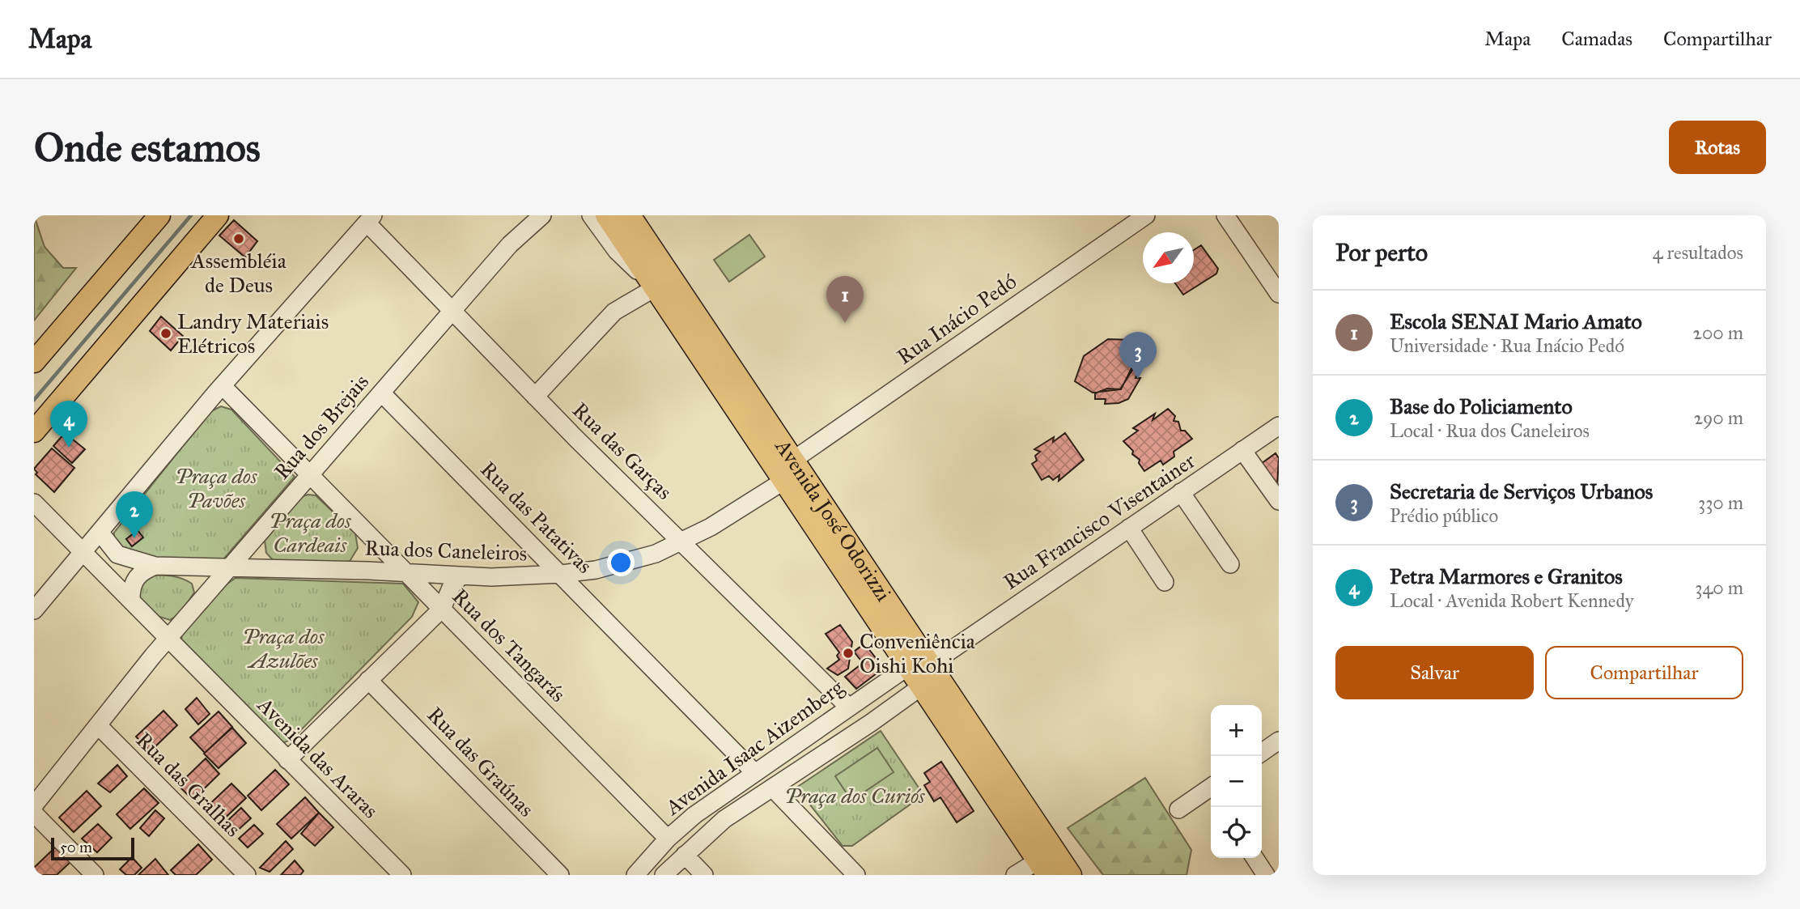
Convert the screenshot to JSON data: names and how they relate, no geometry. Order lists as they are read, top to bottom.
{
  "streets": {
    "main road": ["Avenida José Odorizzi"],
    "street": [
      "Rua Inácio Pedó",
      "Rua dos Brejais",
      "Rua das Garças",
      "Rua das Patativas",
      "Rua Francisco Visentainer",
      "Rua dos Caneleiros",
      "Rua dos Tangarás",
      "Avenida Isaac Aizemberg",
      "Avenida das Araras",
      "Rua das Graúnas",
      "Rua das Gralhas"
    ]
  },
  "crossings": [
    ["Rua Inácio Pedó", "Avenida José Odorizzi"],
    ["Rua dos Brejais", "Rua das Garças"],
    ["Rua dos Brejais", "Rua das Patativas"],
    ["Rua dos Brejais", "Rua dos Caneleiros"],
    ["Rua dos Brejais", "Rua dos Tangarás"],
    ["Rua dos Brejais", "Avenida das Araras"],
    ["Rua dos Brejais", "Rua das Gralhas"],
    ["Rua das Garças", "Rua dos Caneleiros"],
    ["Rua das Garças", "Avenida Isaac Aizemberg"],
    ["Rua das Patativas", "Rua dos Caneleiros"],
    ["Rua das Patativas", "Avenida Isaac Aizemberg"],
    ["Avenida José Odorizzi", "Rua Francisco Visentainer"],
    ["Avenida José Odorizzi", "Rua dos Caneleiros"],
    ["Avenida José Odorizzi", "Avenida Isaac Aizemberg"],
    ["Rua Francisco Visentainer", "Avenida Isaac Aizemberg"],
    ["Rua dos Caneleiros", "Rua dos Tangarás"],
    ["Rua dos Tangarás", "Avenida Isaac Aizemberg"]
  ],
  "parks": [
    "Praça dos Pavões",
    "Praça dos Cardeais",
    "Praça dos Azulões",
    "Praça dos Curiós"
  ],
  "places": ["Assembléia de Deus", "Landry Materiais Elétricos", "Conveniência Oishi Kohi"],
  "scale_bar": "50 m",
  "north": "bottom left",
  "page": {
    "header": "Mapa",
    "nav": ["Mapa", "Camadas", "Compartilhar"],
    "buttons": [
      "Rotas",
      ["Salvar", "Compartilhar"]
    ],
    "title": "Onde estamos",
    "heading": ["Por perto", "4 resultados"],
    "pins": [
      "1",
      "3",
      "4",
      "2"
    ],
    "list": [
      {
        "mark": "1",
        "name": "Escola SENAI Mario Amato",
        "note": "Universidade · Rua Inácio Pedó",
        "value": "200 m"
      },
      {
        "mark": "2",
        "name": "Base do Policiamento",
        "note": "Local · Rua dos Caneleiros",
        "value": "290 m"
      },
      {
        "mark": "3",
        "name": "Secretaria de Serviços Urbanos",
        "note": "Prédio público",
        "value": "330 m"
      },
      {
        "mark": "4",
        "name": "Petra Marmores e Granitos",
        "note": "Local · Avenida Robert Kennedy",
        "value": "340 m"
      }
    ],
    "map_buttons": ["+", "−"],
    "scale": "50 m"
  }
}
